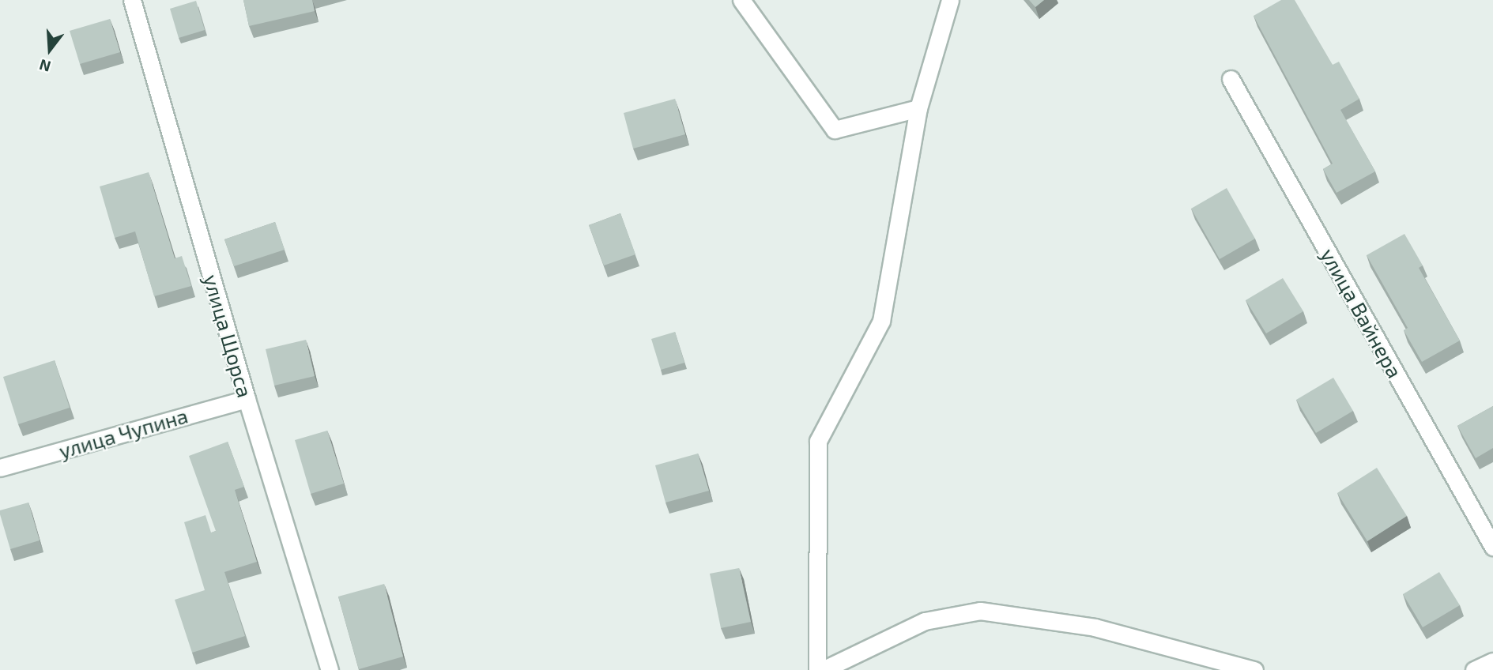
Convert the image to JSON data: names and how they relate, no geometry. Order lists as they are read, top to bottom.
{
  "streets": {
    "street": ["улица Вайнера", "улица Щорса", "улица Чупина"]
  },
  "crossings": [
    ["улица Щорса", "улица Чупина"]
  ],
  "north": "bottom"
}
